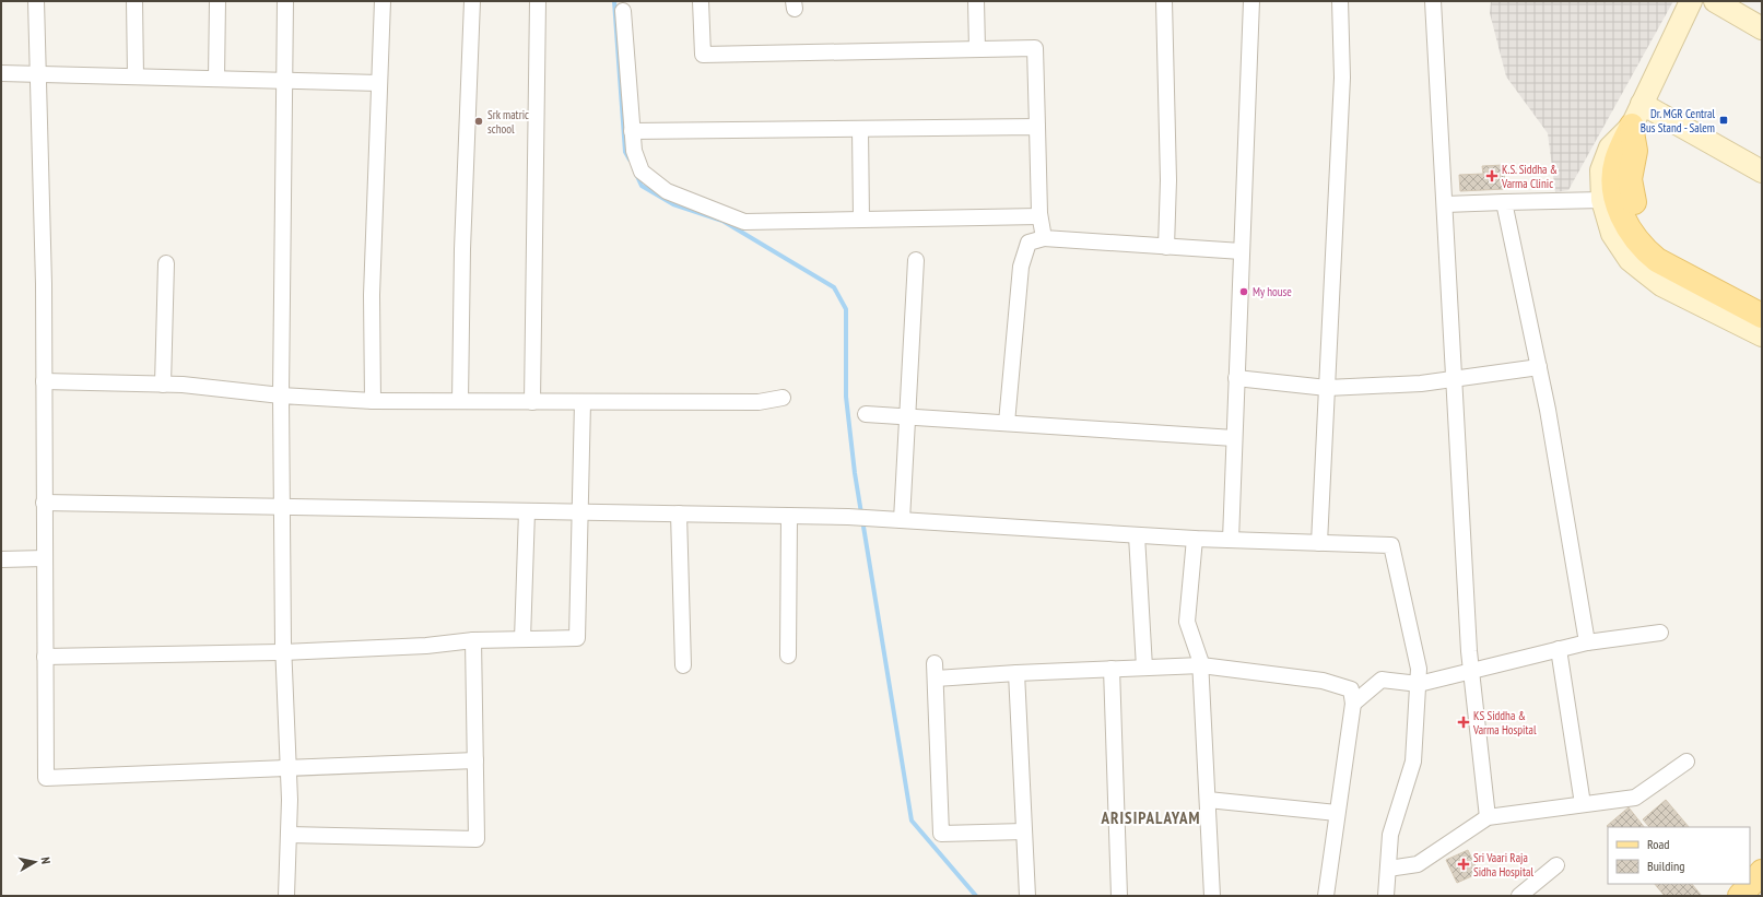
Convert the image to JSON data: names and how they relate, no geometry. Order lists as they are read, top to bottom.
{
  "districts": ["ARISIPALAYAM"],
  "places": {
    "transit": ["Dr. MGR Central Bus Stand - Salem"],
    "other": ["Srk matric school", "My house"],
    "health": ["K.S. Siddha & Varma Clinic", "KS Siddha & Varma Hospital", "Sri Vaari Raja Sidha Hospital"]
  },
  "legend": ["Road", "Building"],
  "north": "right"
}
